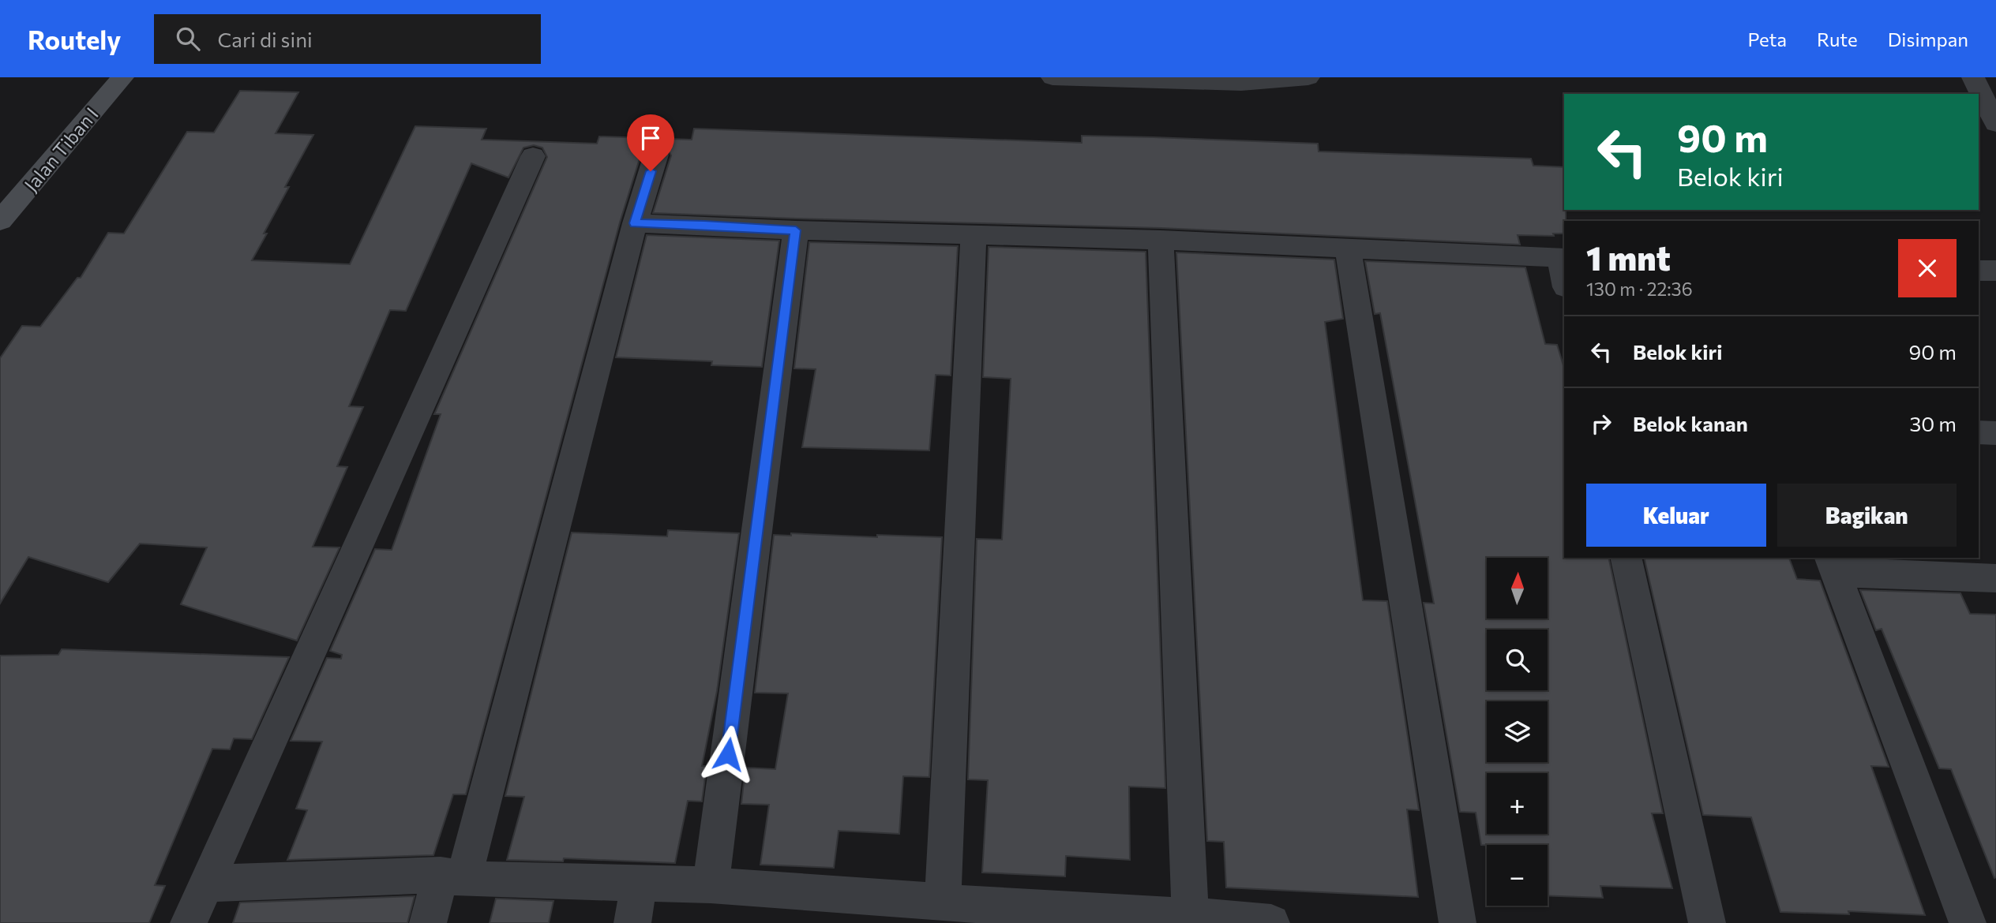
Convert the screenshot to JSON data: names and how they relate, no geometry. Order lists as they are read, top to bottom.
{
  "streets": {
    "street": ["Jalan Tiban I"]
  },
  "north": "top",
  "page": {
    "header": "Routely",
    "search": "Cari di sini",
    "nav": ["Peta", "Rute", "Disimpan"],
    "turn": ["90 m", "Belok kiri"],
    "heading": ["1 mnt", "130 m · 22:36"],
    "list": [
      {
        "name": "Belok kiri",
        "value": "90 m"
      },
      {
        "name": "Belok kanan",
        "value": "30 m"
      }
    ],
    "buttons": ["Keluar", "Bagikan"],
    "map_buttons": ["+", "−"]
  }
}
